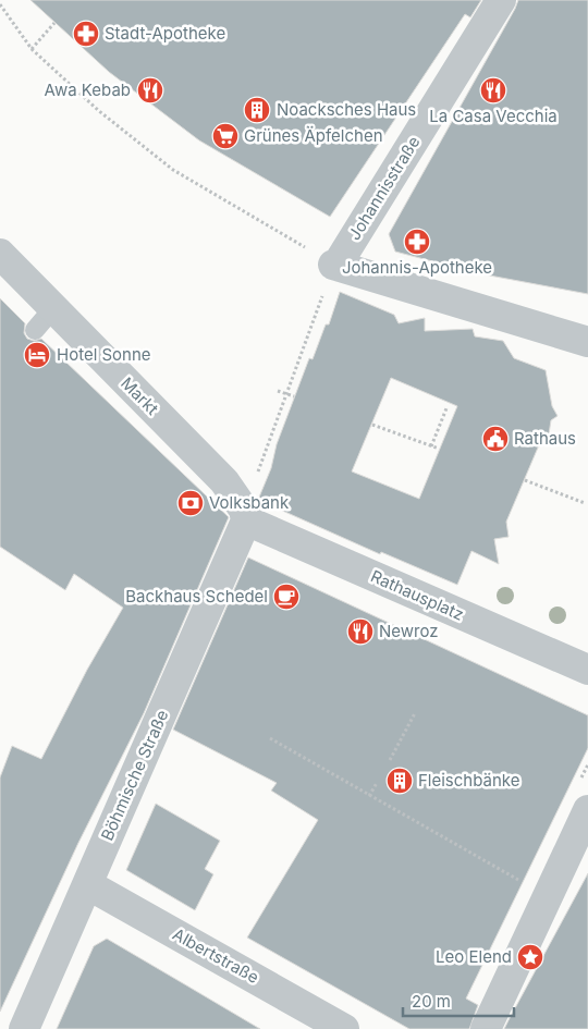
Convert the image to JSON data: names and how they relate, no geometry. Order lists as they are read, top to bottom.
{
  "streets": {
    "street": [
      "Johannisstraße",
      "Markt",
      "Rathausplatz",
      "Böhmische Straße",
      "Albertstraße"
    ]
  },
  "crossings": [
    ["Markt", "Rathausplatz"],
    ["Markt", "Böhmische Straße"],
    ["Rathausplatz", "Böhmische Straße"],
    ["Böhmische Straße", "Albertstraße"]
  ],
  "places": {
    "pharmacy": ["Stadt-Apotheke", "Johannis-Apotheke"],
    "restaurant": ["Awa Kebab", "La Casa Vecchia", "Newroz"],
    "building": ["Noacksches Haus", "Fleischbänke"],
    "supermarket": ["Grünes Äpfelchen"],
    "hotel": ["Hotel Sonne"],
    "public building": ["Rathaus"],
    "bank": ["Volksbank"],
    "cafe": ["Backhaus Schedel"],
    "place": ["Leo Elend"]
  },
  "scale_bar": "20 m"
}
